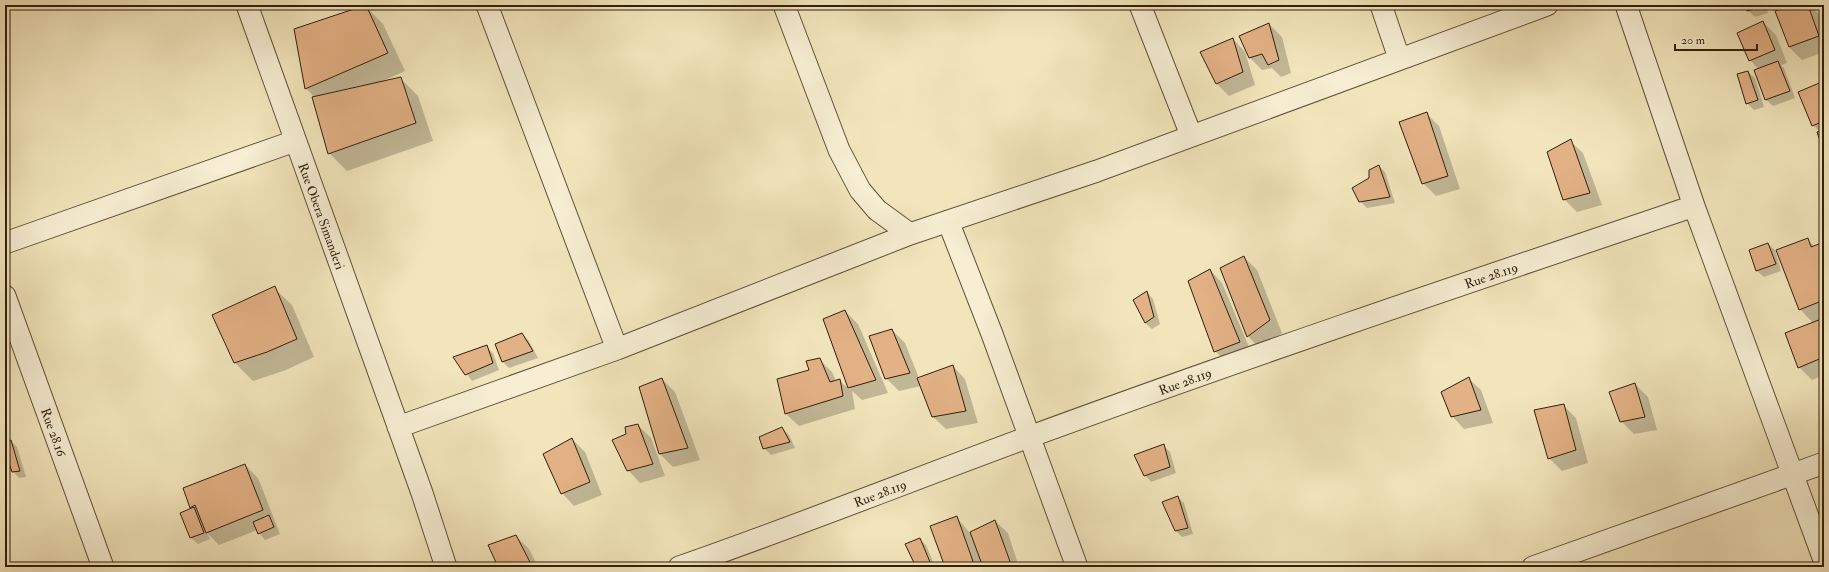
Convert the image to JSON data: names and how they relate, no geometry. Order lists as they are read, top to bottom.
{
  "streets": {
    "street": ["Rue Obera Simanderi", "Rue 28.119", "Rue 28.16"]
  },
  "scale_bar": "20 m"
}
